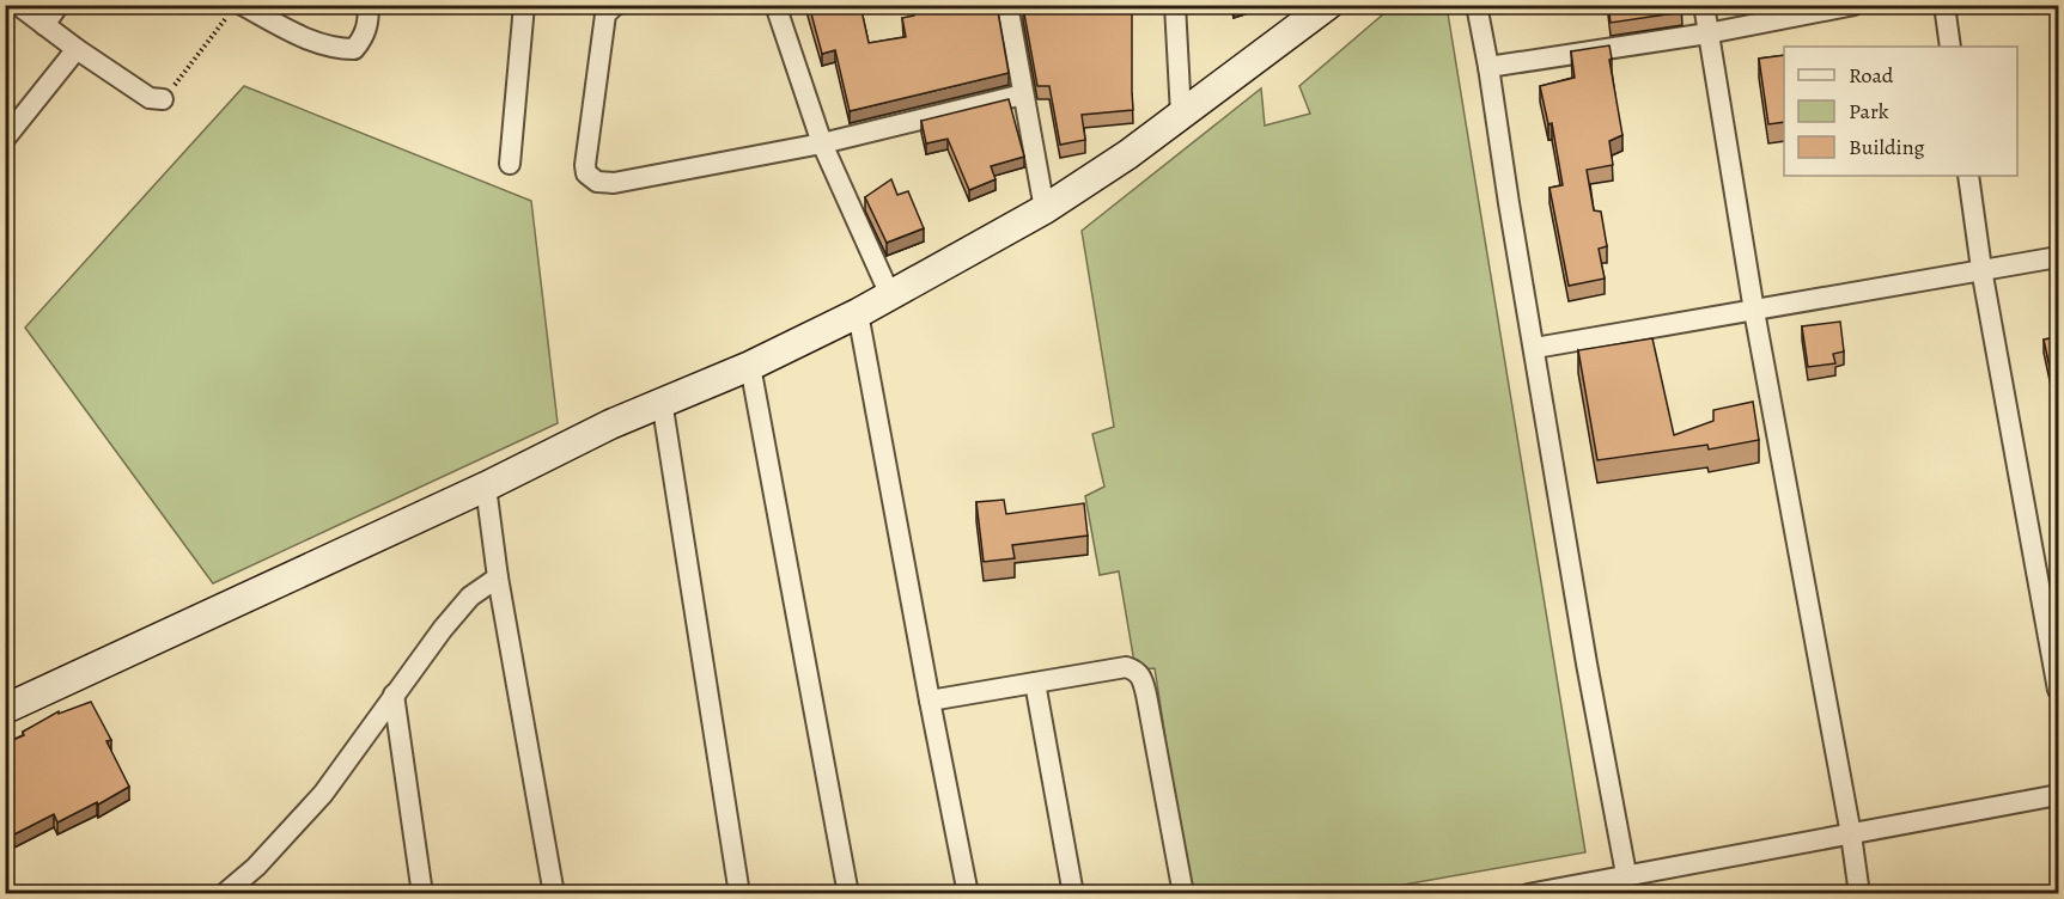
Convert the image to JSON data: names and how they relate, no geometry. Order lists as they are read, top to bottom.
{
  "legend": ["Road", "Park", "Building"]
}
